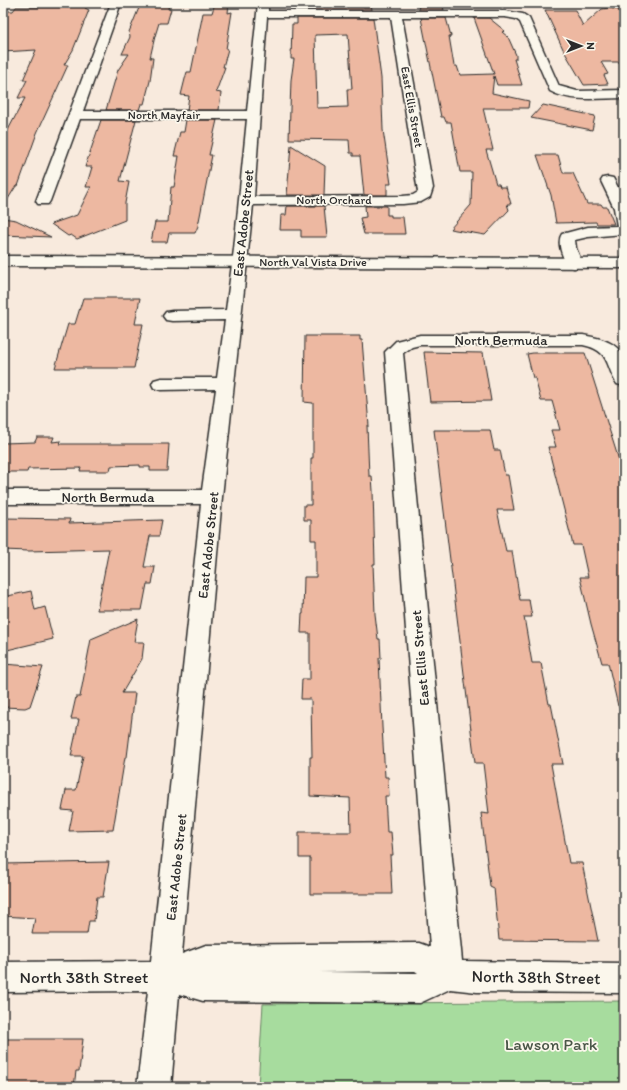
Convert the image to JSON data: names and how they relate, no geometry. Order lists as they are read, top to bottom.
{
  "streets": {
    "street": [
      "East Ellis Street",
      "North Mayfair",
      "North Orchard",
      "East Adobe Street",
      "North Val Vista Drive",
      "North Bermuda",
      "North 38th Street"
    ]
  },
  "crossings": [
    ["East Ellis Street", "North Orchard"],
    ["East Ellis Street", "North Bermuda"],
    ["East Ellis Street", "North 38th Street"],
    ["North Mayfair", "East Adobe Street"],
    ["North Orchard", "East Adobe Street"],
    ["East Adobe Street", "North Val Vista Drive"],
    ["East Adobe Street", "North Bermuda"],
    ["East Adobe Street", "North 38th Street"]
  ],
  "parks": ["Lawson Park"],
  "north": "right"
}
